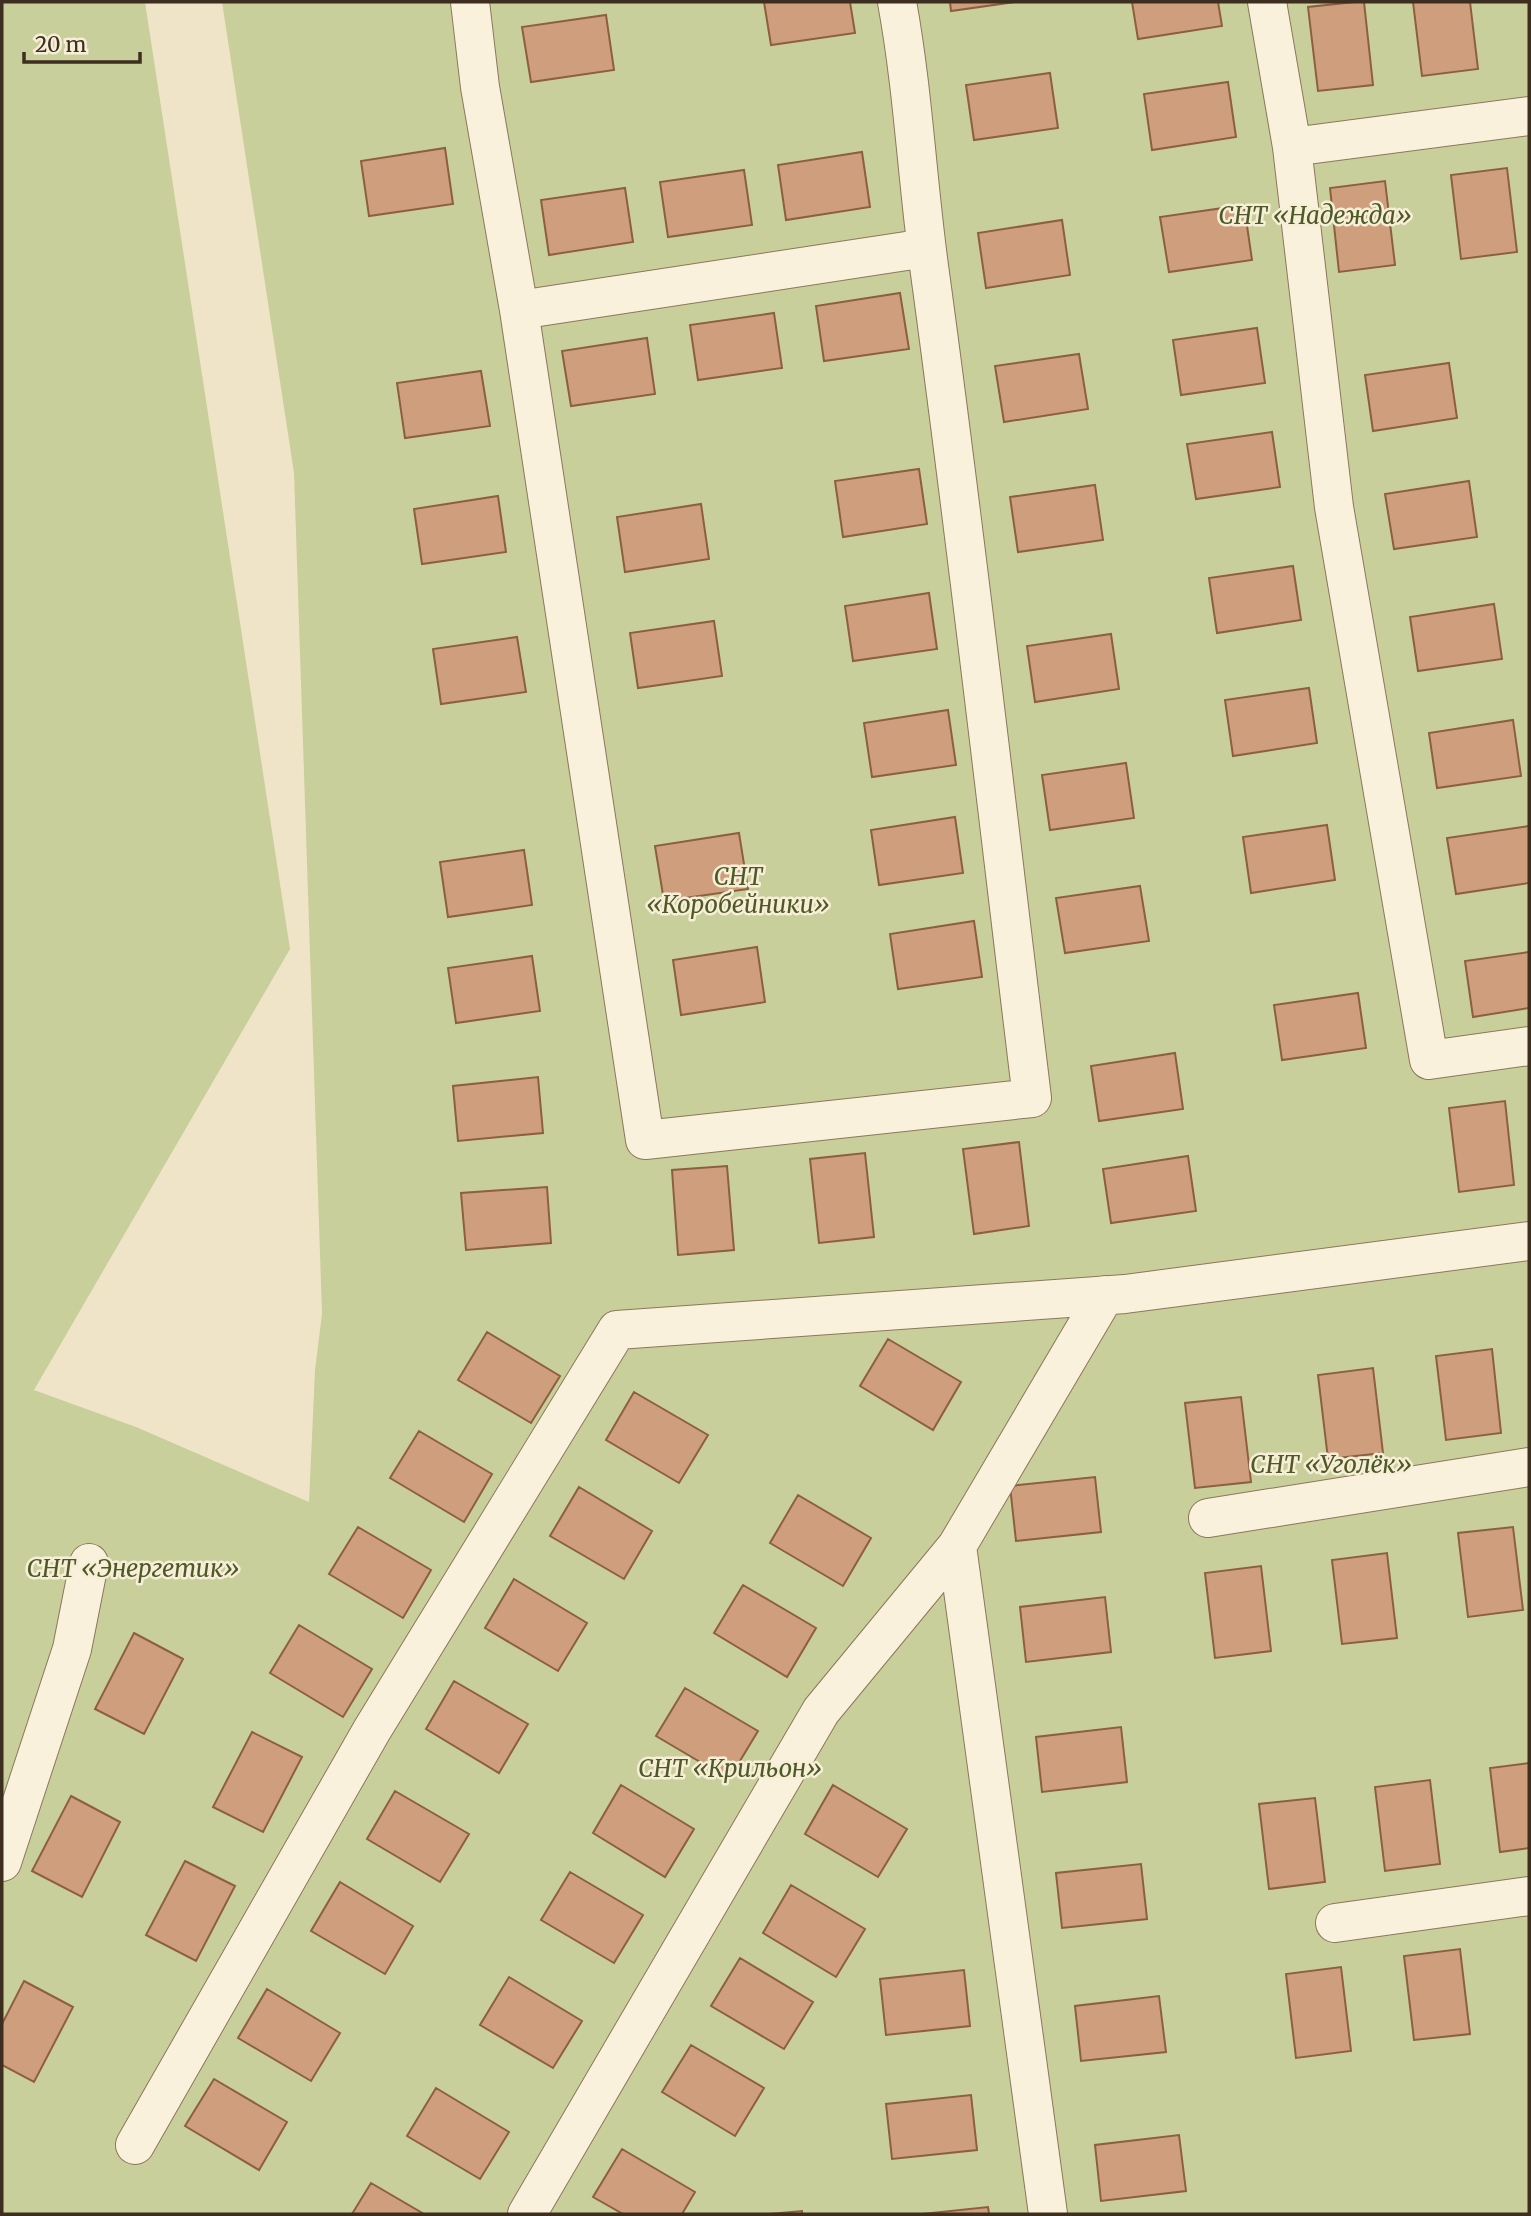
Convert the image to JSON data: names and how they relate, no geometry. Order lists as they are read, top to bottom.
{
  "parks": [
    "СНТ «Надежда»",
    "СНТ «Коробейники»",
    "СНТ «Уголёк»",
    "СНТ «Энергетик»",
    "СНТ «Крильон»"
  ],
  "scale_bar": "20 m"
}
